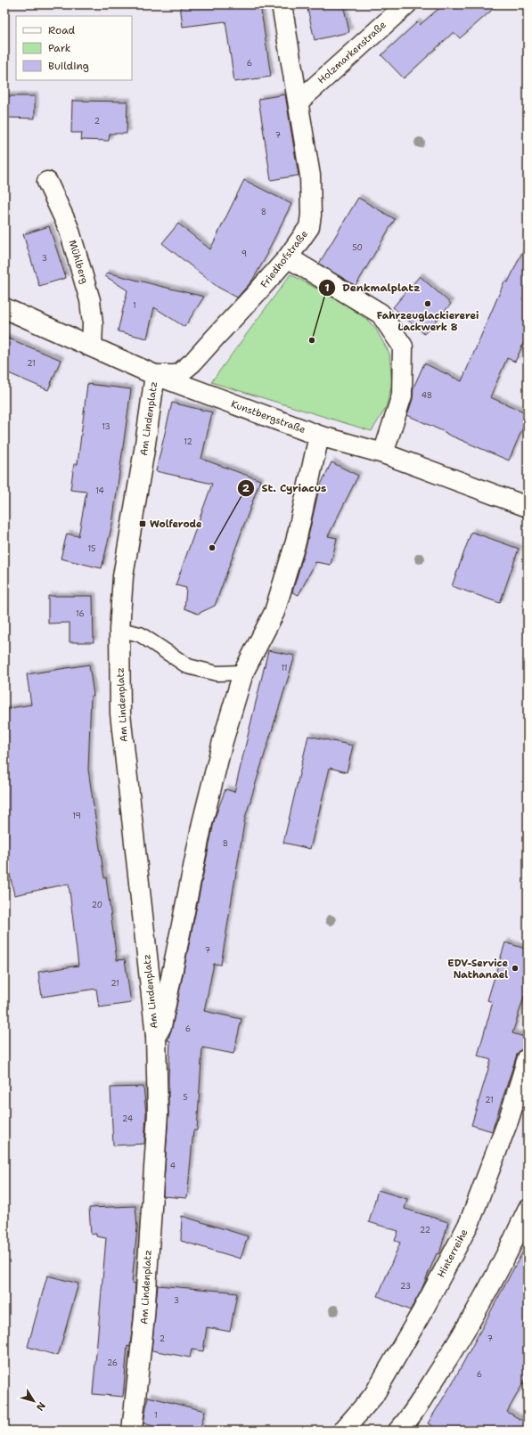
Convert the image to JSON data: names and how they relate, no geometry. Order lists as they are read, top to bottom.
{
  "streets": {
    "street": [
      "Holzmarkenstraße",
      "Friedhofstraße",
      "Mühlberg",
      "Kunstbergstraße",
      "Am Lindenplatz",
      "Hinterreihe"
    ]
  },
  "crossings": [
    ["Holzmarkenstraße", "Friedhofstraße"],
    ["Friedhofstraße", "Kunstbergstraße"],
    ["Friedhofstraße", "Am Lindenplatz"],
    ["Kunstbergstraße", "Am Lindenplatz"]
  ],
  "places": {
    "other": [
      "Fahrzeuglackiererei Lackwerk 8",
      "Denkmalplatz",
      "St. Cyriacus",
      "EDV-Service Nathanael"
    ],
    "transit": ["Wolferode"]
  },
  "house_numbers": [
    "6",
    "2",
    "7",
    "8",
    "50",
    "9",
    "3",
    "1",
    "21",
    "48",
    "13",
    "12",
    "14",
    "15",
    "16",
    "11",
    "19",
    "8",
    "20",
    "7",
    "21",
    "6",
    "5",
    "21",
    "24",
    "4",
    "22",
    "23",
    "3",
    "2",
    "7",
    "26",
    "6",
    "1"
  ],
  "legend": ["Road", "Park", "Building"],
  "north": "bottom right"
}
